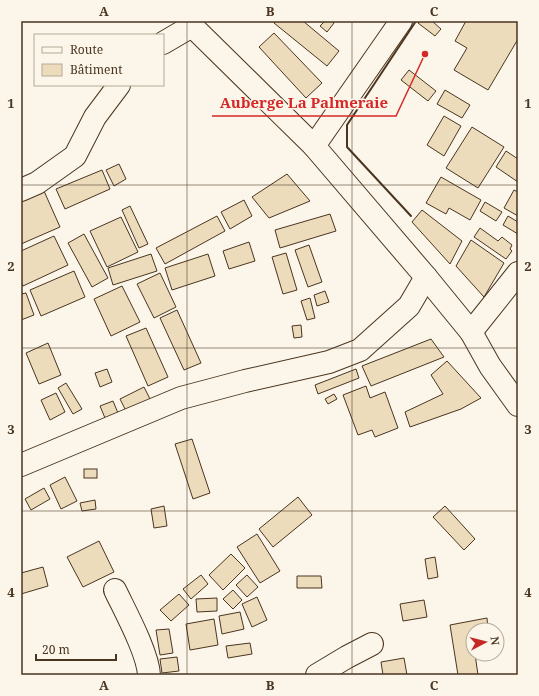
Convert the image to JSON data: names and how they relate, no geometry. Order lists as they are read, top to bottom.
{
  "places": ["Auberge La Palmeraie"],
  "legend": ["Route", "Bâtiment"],
  "scale_bar": "20 m",
  "north": "right",
  "grid": {
    "columns": ["A", "B", "C"],
    "rows": [
      "1",
      "2",
      "3",
      "4"
    ]
  }
}
